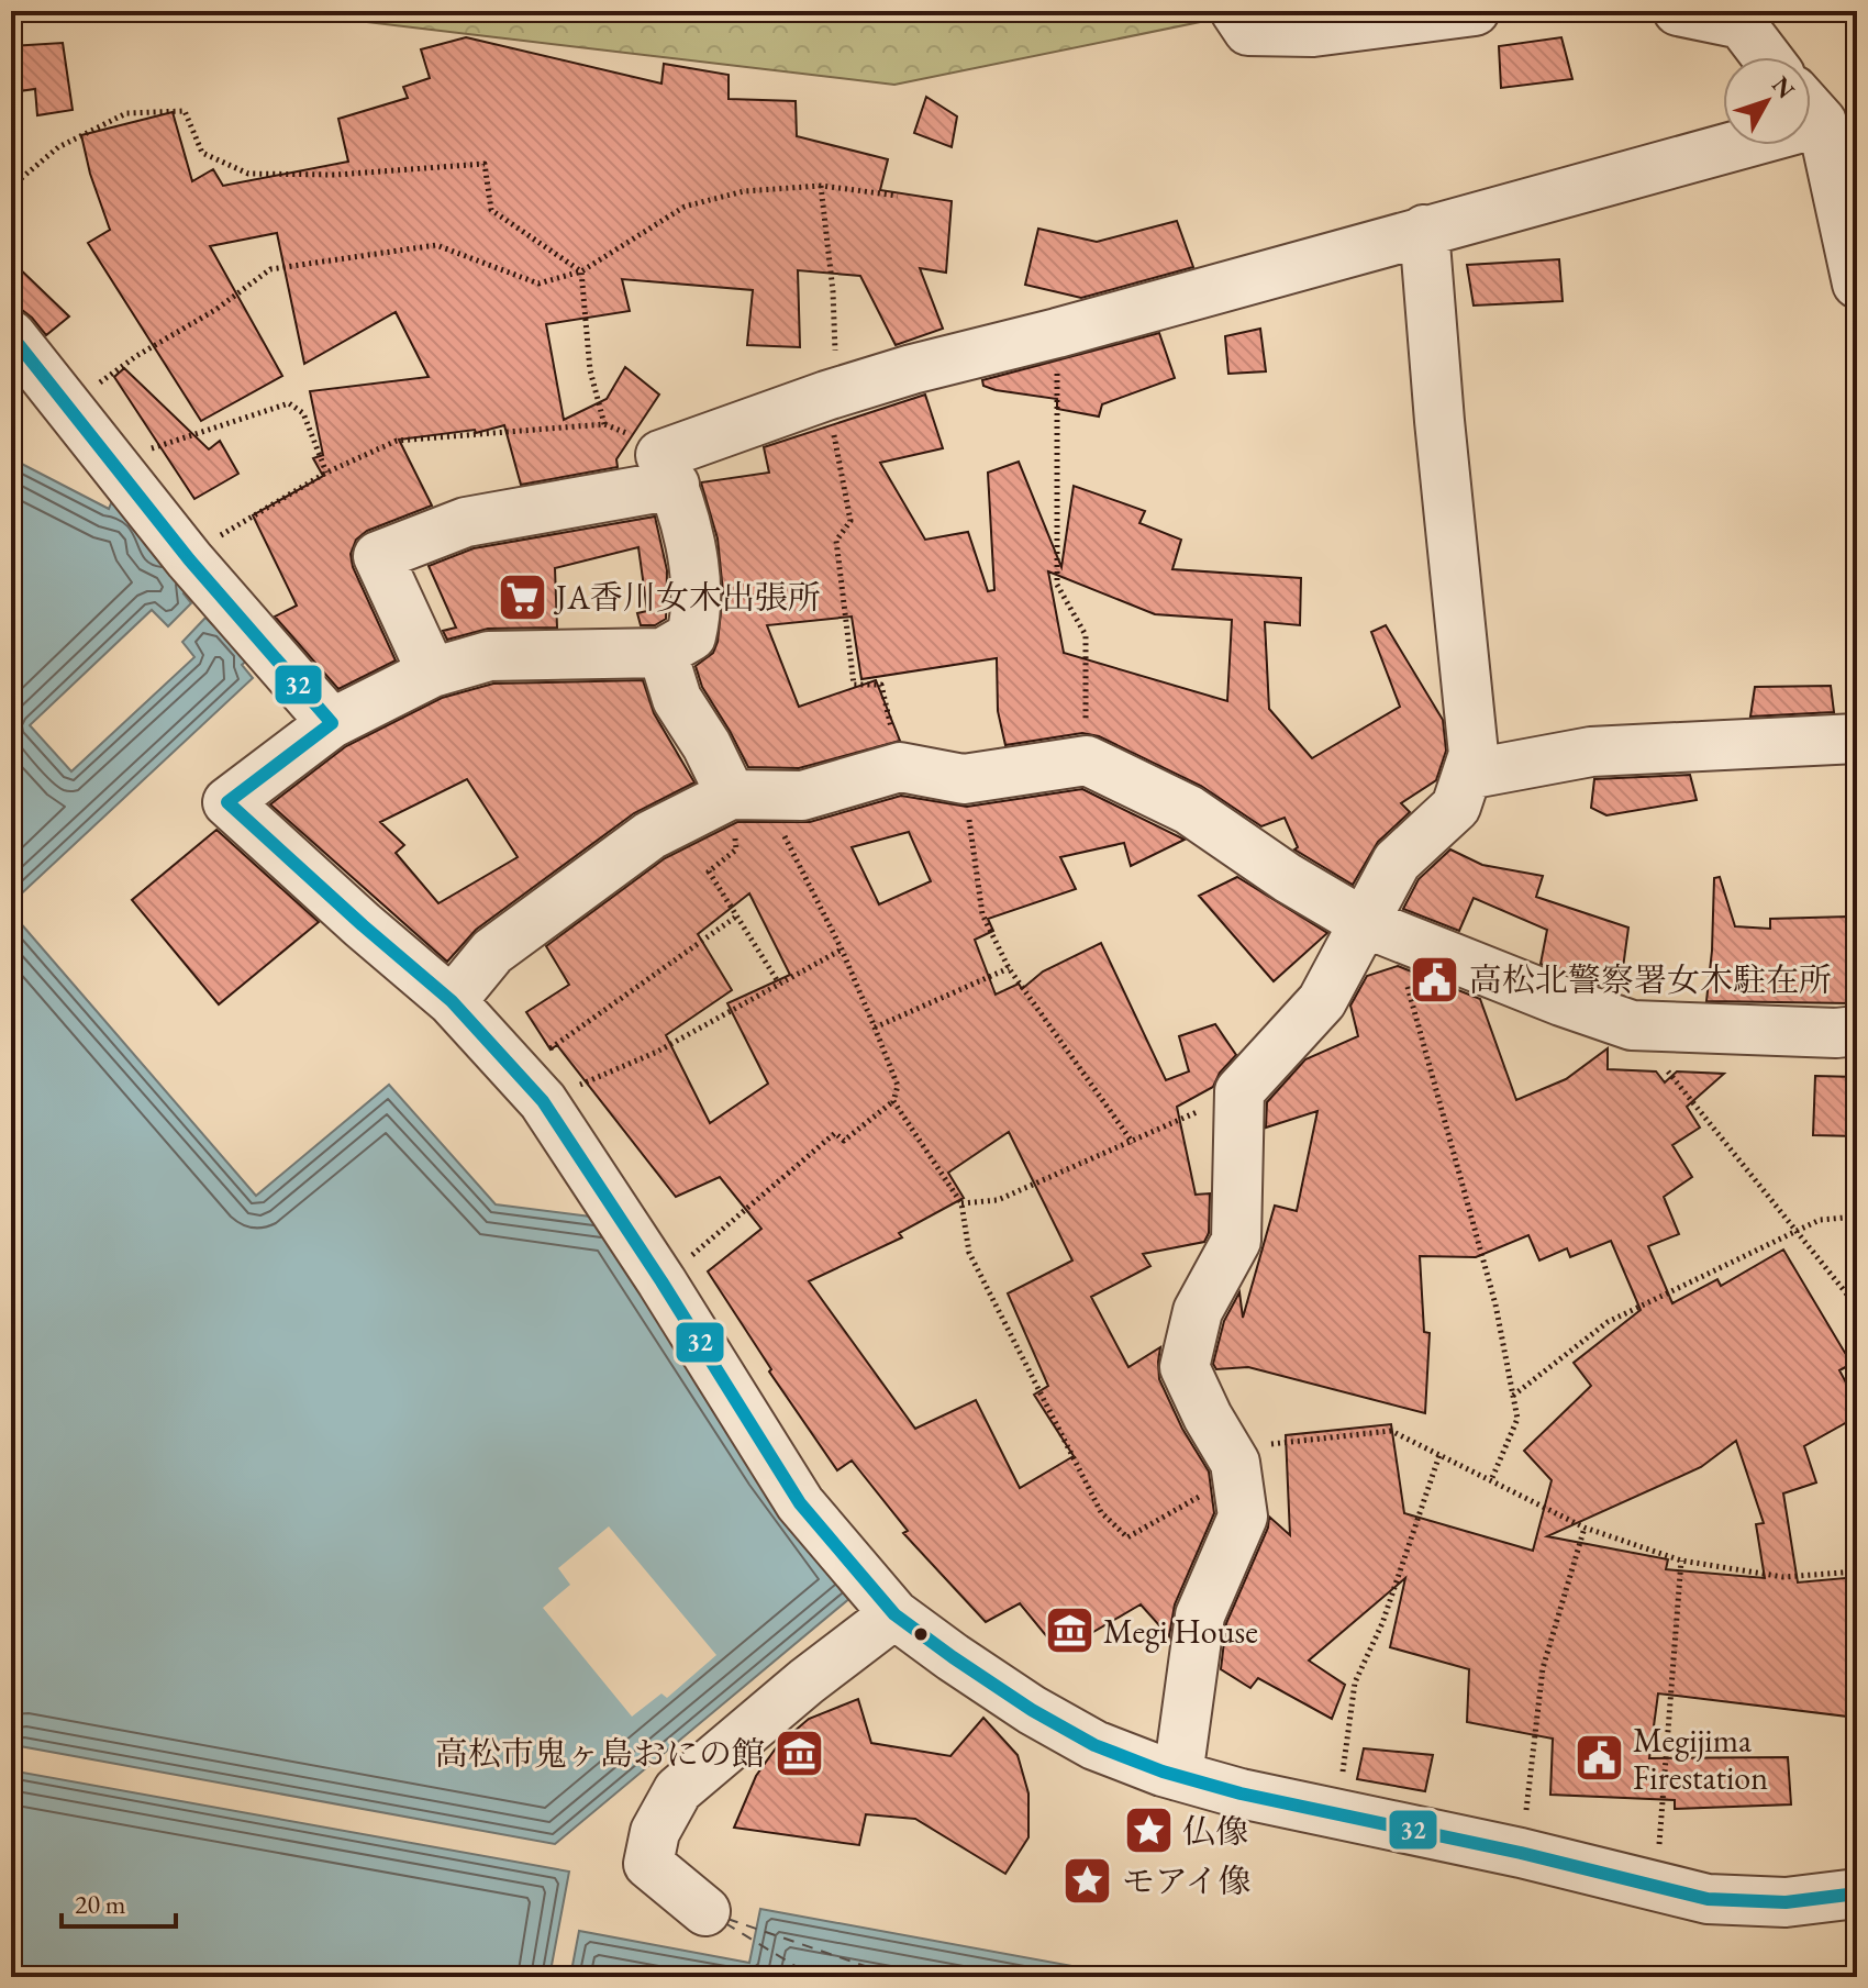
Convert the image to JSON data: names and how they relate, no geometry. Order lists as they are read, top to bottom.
{
  "places": {
    "supermarket": ["JA香川女木出張所"],
    "public building": ["高松北警察署女木駐在所", "Megijima Firestation"],
    "museum": ["Megi House", "高松市鬼ヶ島おにの館"],
    "place": ["仏像", "モアイ像"]
  },
  "lines": ["transit line 32"],
  "scale_bar": "20 m",
  "north": "top right"
}
